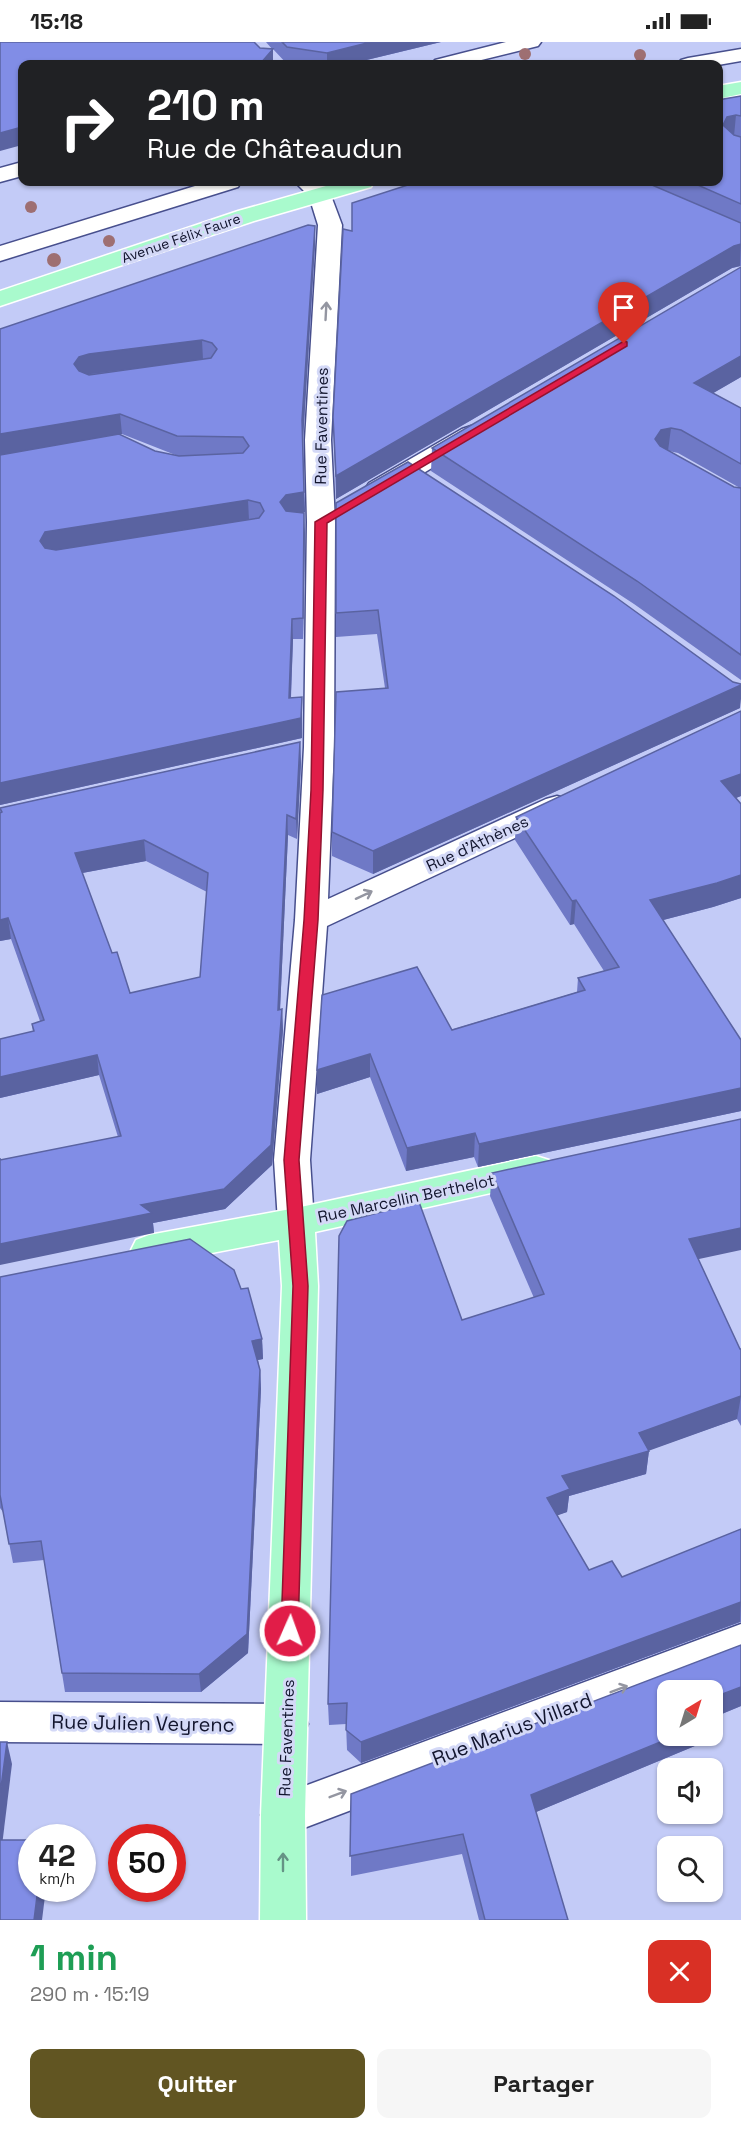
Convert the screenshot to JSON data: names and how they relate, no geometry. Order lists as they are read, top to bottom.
{
  "streets": {
    "main road": ["Avenue Félix Faure", "Rue Faventines", "Rue Marcellin Berthelot"],
    "street": ["Rue d'Athènes", "Rue Julien Veyrenc", "Rue Marius Villard"]
  },
  "crossings": [
    ["Avenue Félix Faure", "Rue Faventines"],
    ["Rue Faventines", "Rue d'Athènes"],
    ["Rue Faventines", "Rue Marcellin Berthelot"],
    ["Rue Faventines", "Rue Julien Veyrenc"],
    ["Rue Faventines", "Rue Marius Villard"]
  ],
  "one_way": ["Rue d'Athènes", "Rue Marius Villard"],
  "north": "top right",
  "page": {
    "status": "15:18",
    "turn": ["210 m", "Rue de Châteaudun"],
    "speed": "42 km/h",
    "limit": "50",
    "heading": ["1 min", "290 m · 15:19"],
    "buttons": ["Quitter", "Partager"]
  }
}
